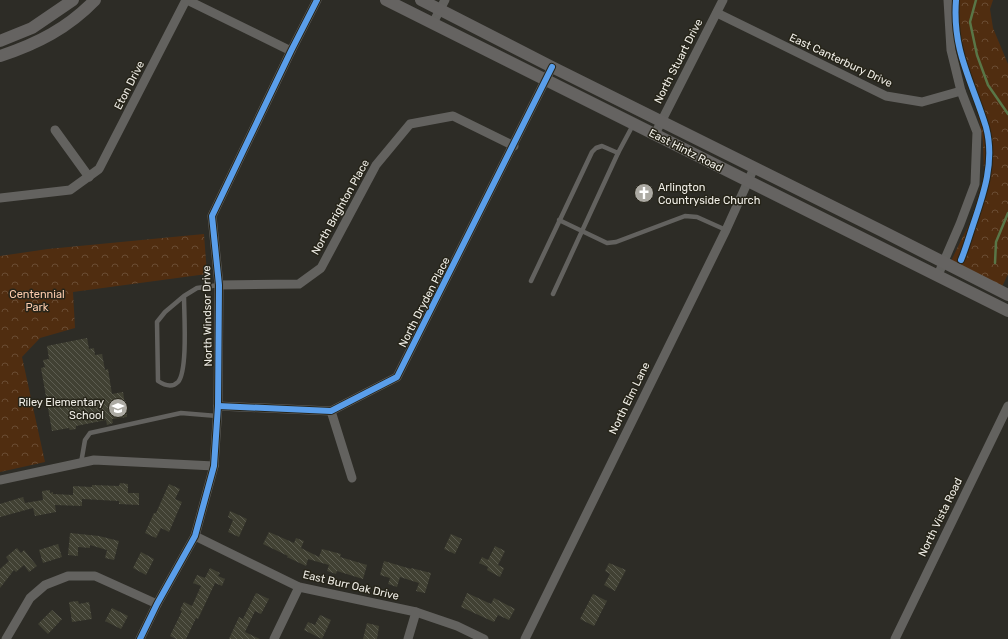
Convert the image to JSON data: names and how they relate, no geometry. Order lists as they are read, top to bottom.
{
  "streets": {
    "main road": ["East Hintz Road"],
    "street": [
      "East Canterbury Drive",
      "North Stuart Drive",
      "Eton Drive",
      "North Brighton Place",
      "North Dryden Place",
      "North Windsor Drive",
      "North Elm Lane",
      "North Vista Road",
      "East Burr Oak Drive"
    ]
  },
  "crossings": [
    ["East Canterbury Drive", "North Stuart Drive"],
    ["North Stuart Drive", "East Hintz Road"],
    ["Eton Drive", "North Windsor Drive"],
    ["East Hintz Road", "North Dryden Place"],
    ["East Hintz Road", "North Elm Lane"],
    ["North Brighton Place", "North Dryden Place"],
    ["North Brighton Place", "North Windsor Drive"],
    ["North Windsor Drive", "East Burr Oak Drive"]
  ],
  "parks": ["Centennial Park"],
  "places": {
    "church": ["Arlington Countryside Church"],
    "school or university": ["Riley Elementary School"]
  }
}
